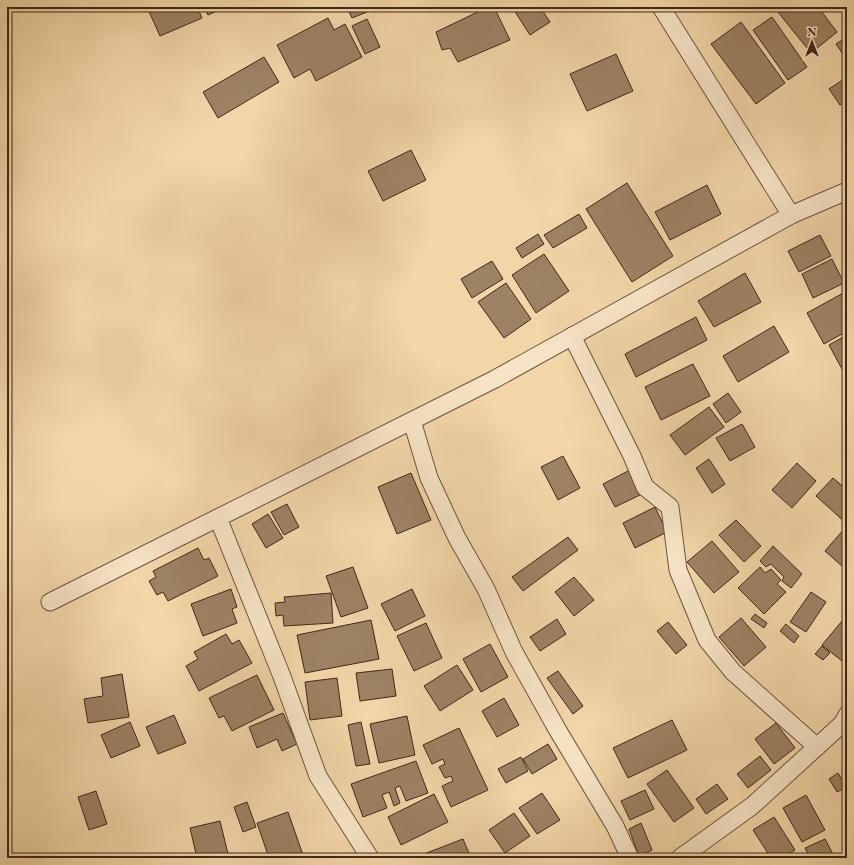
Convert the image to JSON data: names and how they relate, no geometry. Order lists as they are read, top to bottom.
{
  "north": "top"
}
